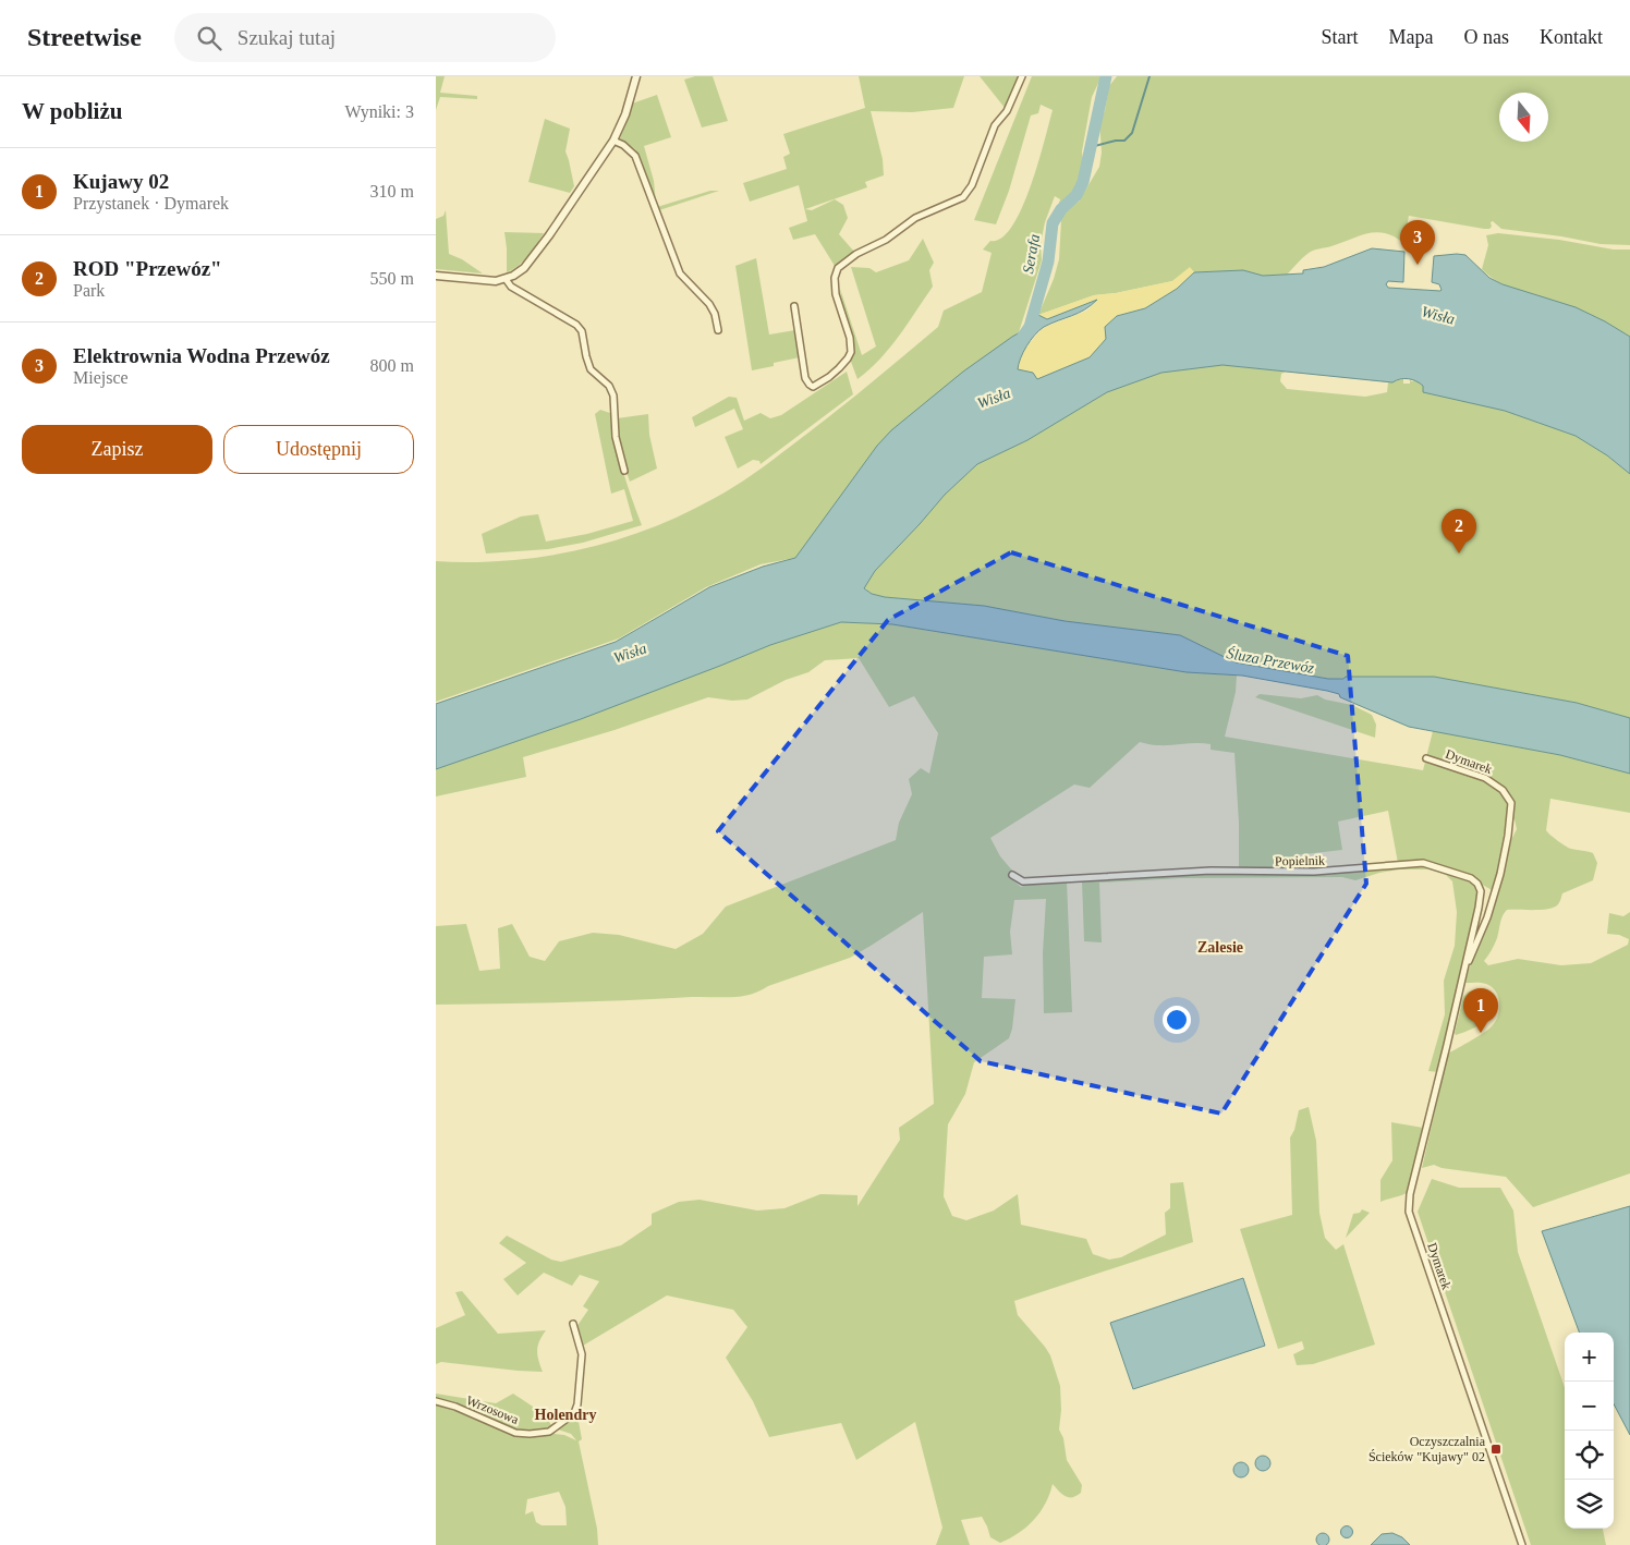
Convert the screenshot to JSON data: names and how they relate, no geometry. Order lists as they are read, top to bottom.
{
  "streets": {
    "street": ["Dymarek", "Popielnik", "Wrzosowa"]
  },
  "crossings": [
    ["Dymarek", "Popielnik"]
  ],
  "districts": ["Zalesie", "Holendry"],
  "water": ["Serafa", "Wisła", "Śluza Przewóz"],
  "places": {
    "transit": ["Oczyszczalnia Ścieków \"Kujawy\" 02"]
  },
  "north": "bottom",
  "page": {
    "header": "Streetwise",
    "search": "Szukaj tutaj",
    "nav": [
      "Start",
      "Mapa",
      "O nas",
      "Kontakt"
    ],
    "heading": ["W pobliżu", "Wyniki: 3"],
    "list": [
      {
        "mark": "1",
        "name": "Kujawy 02",
        "note": "Przystanek · Dymarek",
        "value": "310 m"
      },
      {
        "mark": "2",
        "name": "ROD \"Przewóz\"",
        "note": "Park",
        "value": "550 m"
      },
      {
        "mark": "3",
        "name": "Elektrownia Wodna Przewóz",
        "note": "Miejsce",
        "value": "800 m"
      }
    ],
    "pins": ["3", "2", "1"],
    "buttons": ["Zapisz", "Udostępnij"],
    "map_buttons": ["+", "−"]
  }
}
